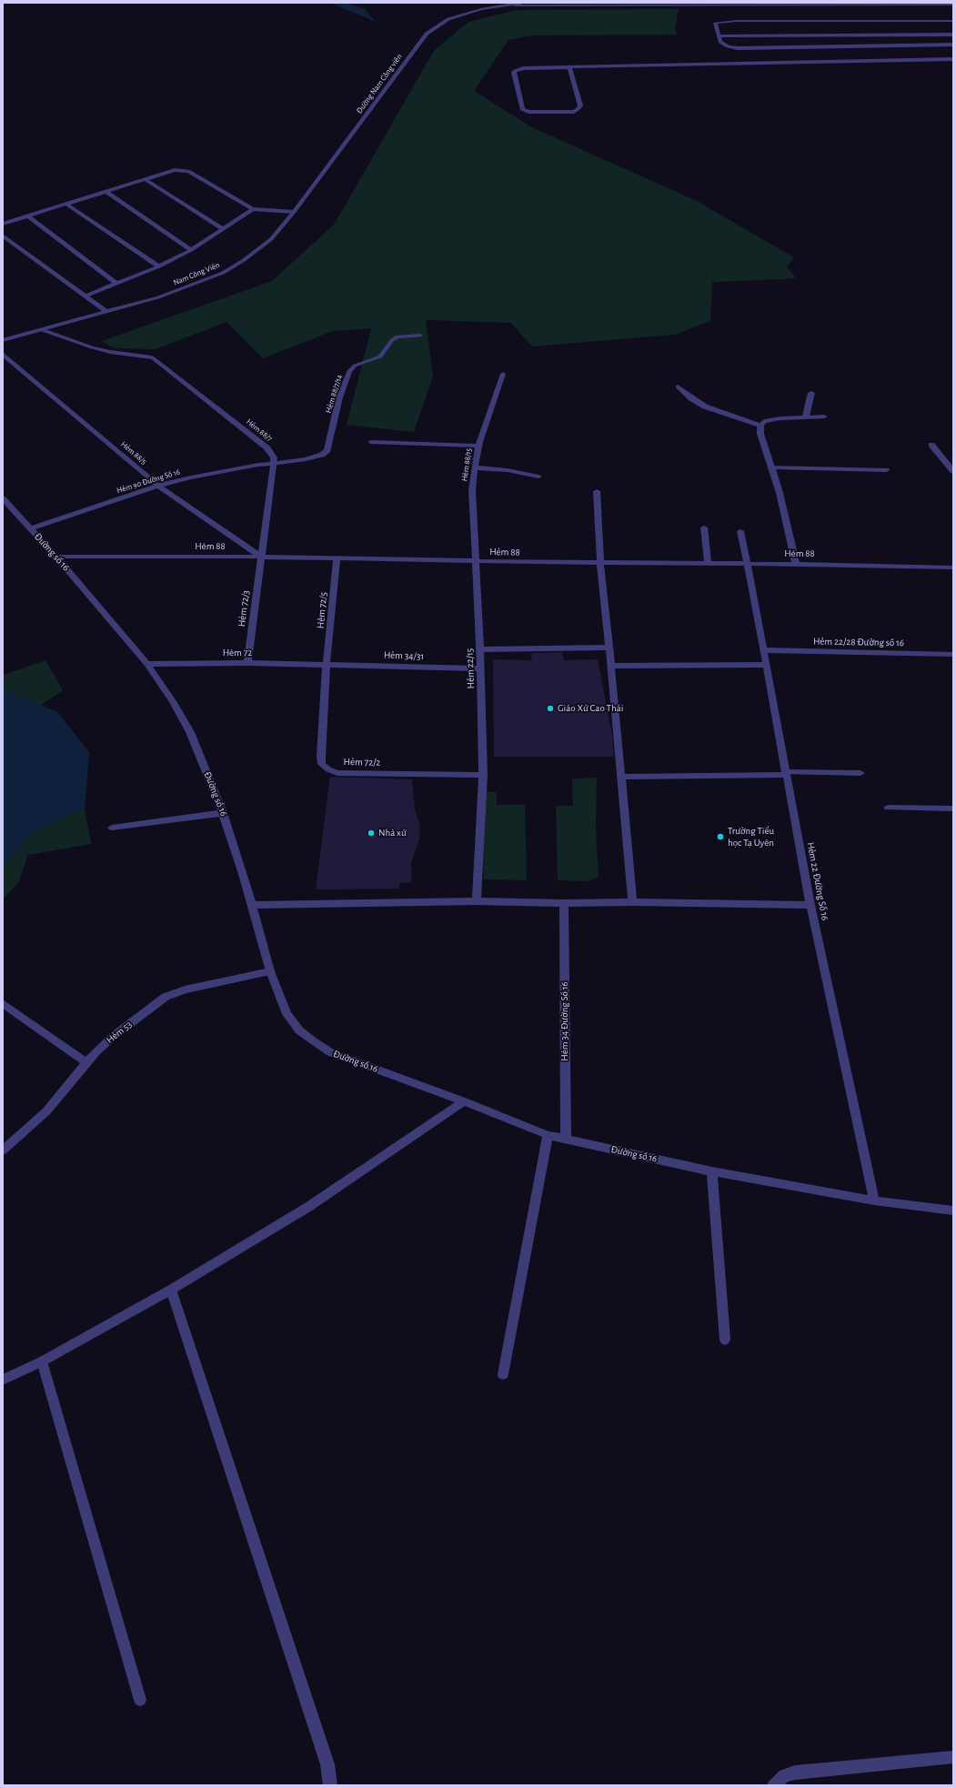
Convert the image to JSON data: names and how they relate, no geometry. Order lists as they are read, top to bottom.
{
  "streets": {
    "street": [
      "Đường Nam Công viên",
      "Nam Công Viên",
      "Hẻm 88/7/14",
      "Hẻm 88/7",
      "Hẻm 88/5",
      "Hẻm 88/15",
      "Hẻm 90 Đường Số 16",
      "Hẻm 88",
      "Đường số 16",
      "Hẻm 72/3",
      "Hẻm 72/5",
      "Hẻm 22/28 Đường số 16",
      "Hẻm 72",
      "Hẻm 34/31",
      "Hẻm 22/15",
      "Hẻm 72/2",
      "Hẻm 22 Đường Số 16",
      "Hẻm 34 Đường Số 16",
      "Hẻm 53"
    ]
  },
  "crossings": [
    ["Đường Nam Công viên", "Nam Công Viên"],
    ["Nam Công Viên", "Hẻm 88/7"],
    ["Hẻm 88/7/14", "Hẻm 88/7"],
    ["Hẻm 88/7/14", "Hẻm 90 Đường Số 16"],
    ["Hẻm 88/7", "Hẻm 90 Đường Số 16"],
    ["Hẻm 88/5", "Hẻm 90 Đường Số 16"],
    ["Hẻm 88/5", "Hẻm 88"],
    ["Hẻm 88/5", "Hẻm 72/3"],
    ["Hẻm 88/15", "Hẻm 88"],
    ["Hẻm 88/15", "Hẻm 22/15"],
    ["Hẻm 90 Đường Số 16", "Đường số 16"],
    ["Hẻm 88", "Đường số 16"],
    ["Hẻm 88", "Hẻm 72/3"],
    ["Hẻm 88", "Hẻm 72/5"],
    ["Hẻm 88", "Hẻm 22/15"],
    ["Hẻm 88", "Hẻm 22 Đường Số 16"],
    ["Đường số 16", "Hẻm 72"],
    ["Đường số 16", "Hẻm 22 Đường Số 16"],
    ["Đường số 16", "Hẻm 34 Đường Số 16"],
    ["Đường số 16", "Hẻm 53"],
    ["Hẻm 72/3", "Hẻm 72"],
    ["Hẻm 72/5", "Hẻm 72"],
    ["Hẻm 72/5", "Hẻm 34/31"],
    ["Hẻm 72/5", "Hẻm 72/2"],
    ["Hẻm 22/28 Đường số 16", "Hẻm 22 Đường Số 16"],
    ["Hẻm 72", "Hẻm 34/31"],
    ["Hẻm 72", "Hẻm 72/2"],
    ["Hẻm 34/31", "Hẻm 22/15"],
    ["Hẻm 34/31", "Hẻm 72/2"],
    ["Hẻm 22/15", "Hẻm 72/2"]
  ],
  "places": ["Giáo Xứ Cao Thái", "Nhà xứ", "Trường Tiểu học Tạ Uyên"]
}
